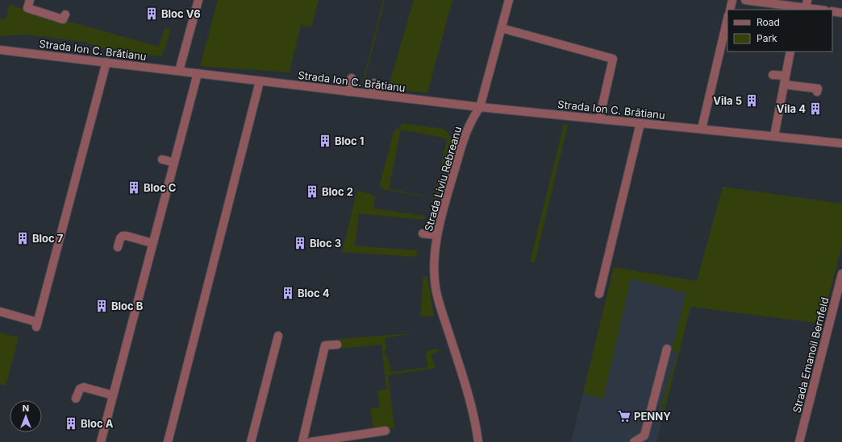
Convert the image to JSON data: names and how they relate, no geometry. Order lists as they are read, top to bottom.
{
  "streets": {
    "street": ["Strada Ion C. Brătianu", "Strada Liviu Rebreanu", "Strada Emanoil Bernfeld"]
  },
  "crossings": [
    ["Strada Ion C. Brătianu", "Strada Liviu Rebreanu"]
  ],
  "places": {
    "building": [
      "Bloc V6",
      "Vila 5",
      "Vila 4",
      "Bloc 1",
      "Bloc C",
      "Bloc 2",
      "Bloc 7",
      "Bloc 3",
      "Bloc 4",
      "Bloc B",
      "Bloc A"
    ],
    "supermarket": ["PENNY"]
  },
  "legend": ["Road", "Park"],
  "north": "top"
}
